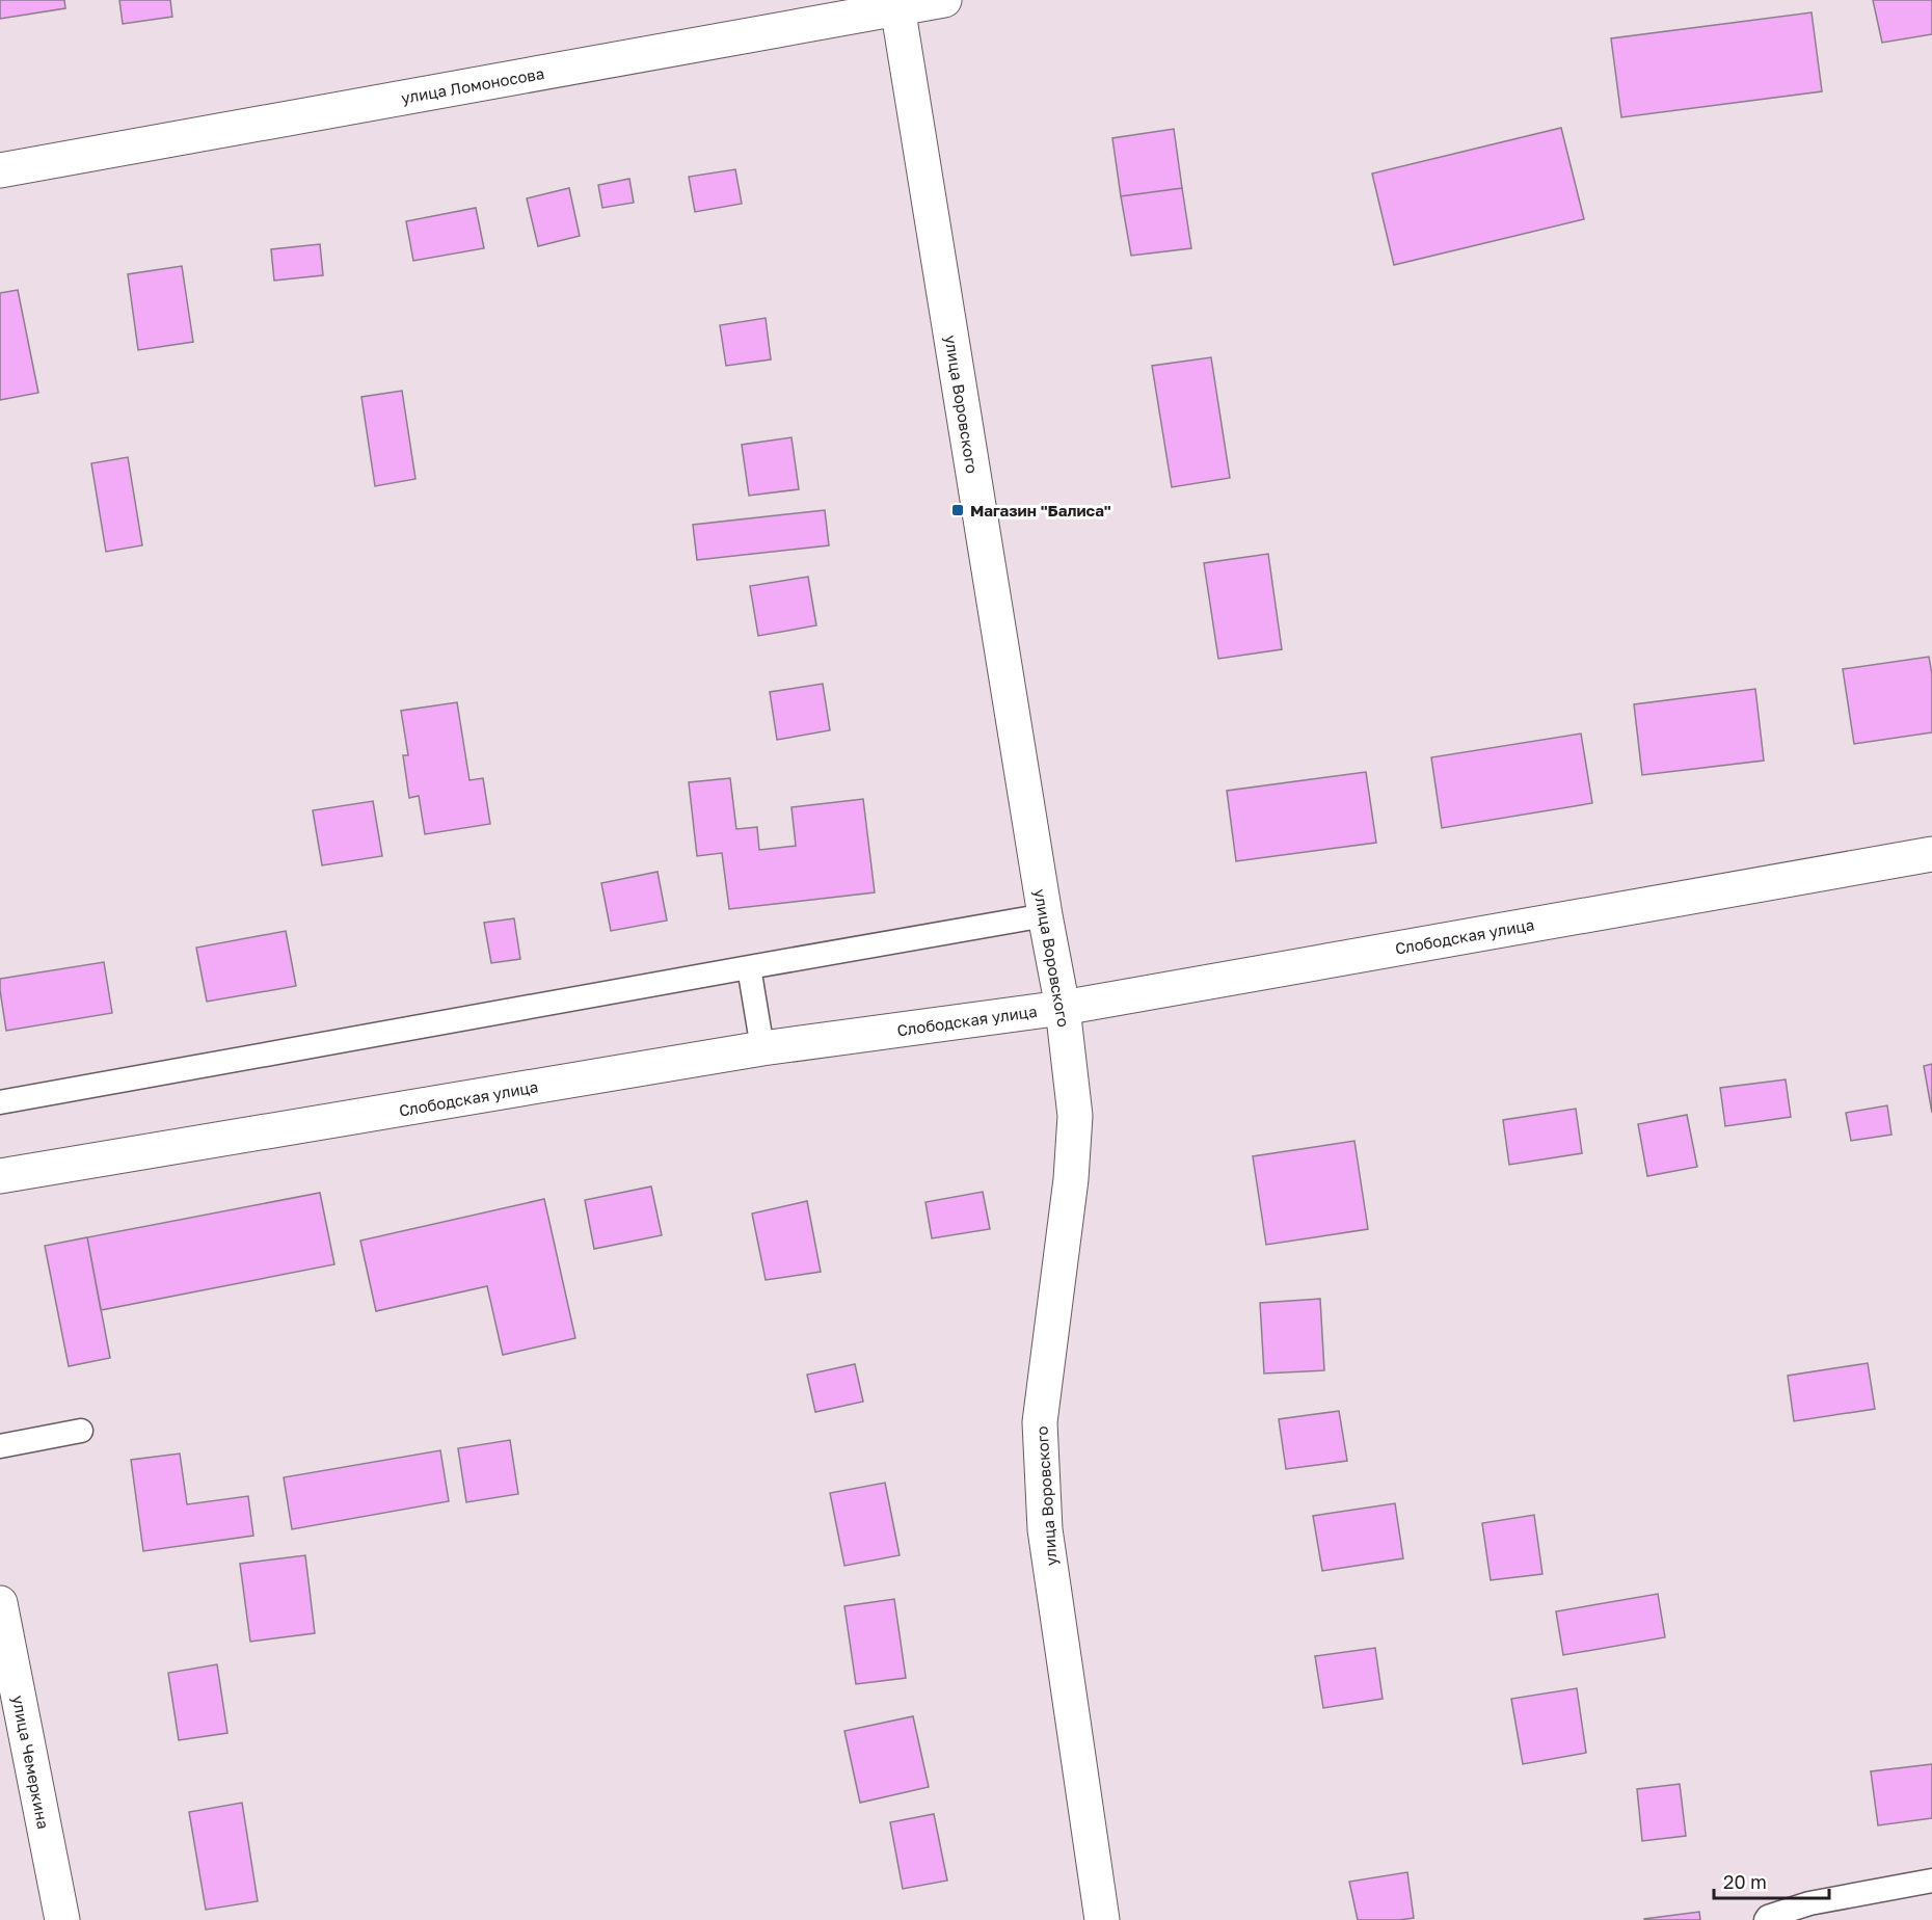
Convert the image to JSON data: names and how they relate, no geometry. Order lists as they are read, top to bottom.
{
  "streets": {
    "street": [
      "улица Ломоносова",
      "улица Воровского",
      "Слободская улица",
      "улица Чемеркина"
    ]
  },
  "crossings": [
    ["улица Ломоносова", "улица Воровского"],
    ["улица Воровского", "Слободская улица"]
  ],
  "places": {
    "transit": ["Магазин \"Балиса\""]
  },
  "scale_bar": "20 m"
}
